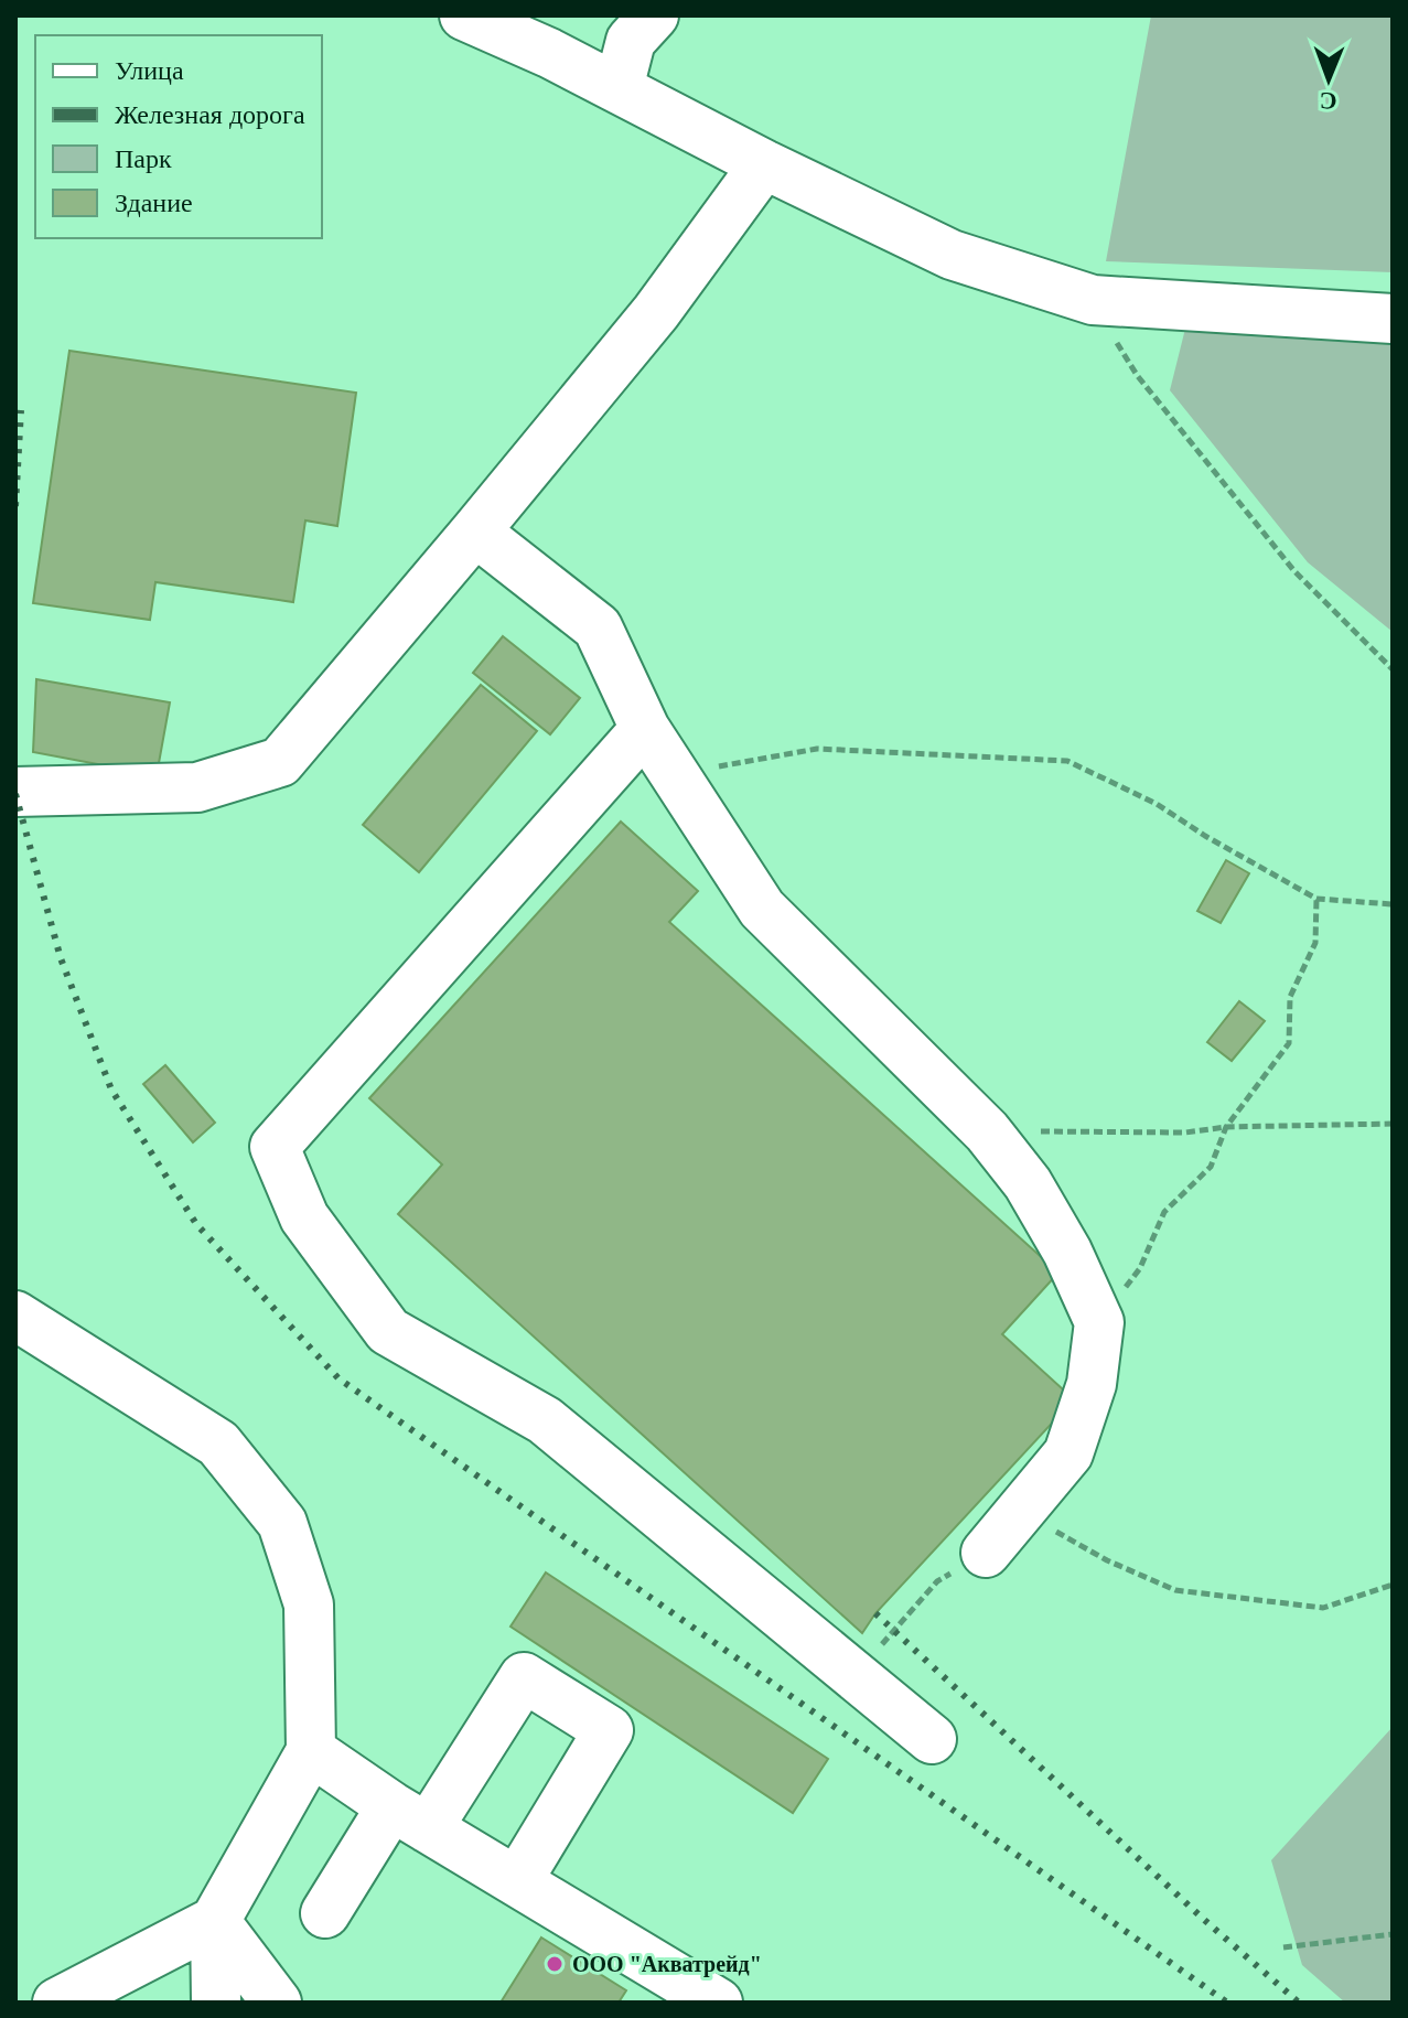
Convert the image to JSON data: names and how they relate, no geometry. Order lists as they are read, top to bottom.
{
  "places": ["ООО \"Акватрейд\""],
  "legend": [
    "Улица",
    "Железная дорога",
    "Парк",
    "Здание"
  ],
  "north": "bottom"
}
